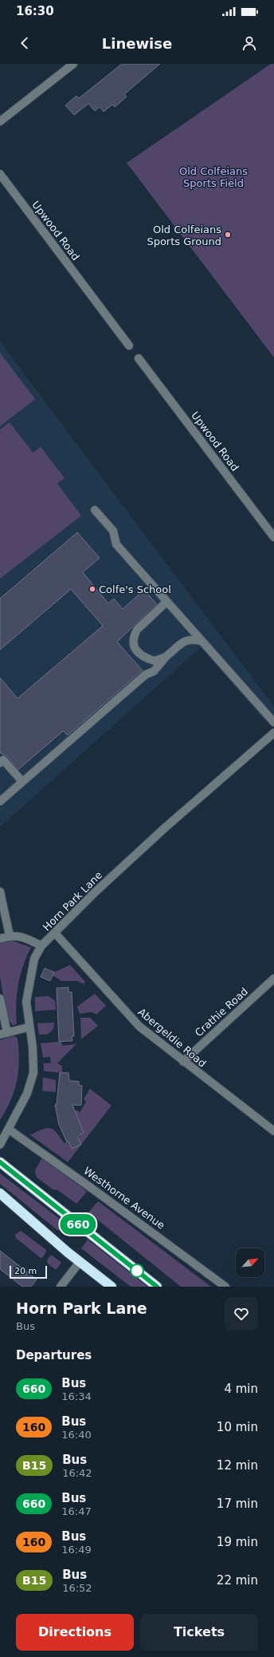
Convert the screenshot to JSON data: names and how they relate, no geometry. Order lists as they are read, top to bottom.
{
  "streets": {
    "street": [
      "Upwood Road",
      "Horn Park Lane",
      "Crathie Road",
      "Abergeldie Road",
      "Westhorne Avenue"
    ]
  },
  "crossings": [
    ["Horn Park Lane", "Abergeldie Road"],
    ["Horn Park Lane", "Westhorne Avenue"],
    ["Crathie Road", "Abergeldie Road"]
  ],
  "parks": ["Old Colfeians Sports Field"],
  "places": ["Old Colfeians Sports Ground", "Colfe's School"],
  "lines": ["bus line 660"],
  "scale_bar": "20 m",
  "north": "top right",
  "page": {
    "status": "16:30",
    "header": "Linewise",
    "on_map": "660",
    "scale": "20 m",
    "heading": [
      ["Horn Park Lane", "Bus"],
      "Departures"
    ],
    "list": [
      {
        "mark": "660",
        "name": "Bus",
        "note": "16:34",
        "value": "4 min"
      },
      {
        "mark": "160",
        "name": "Bus",
        "note": "16:40",
        "value": "10 min"
      },
      {
        "mark": "B15",
        "name": "Bus",
        "note": "16:42",
        "value": "12 min"
      },
      {
        "mark": "660",
        "name": "Bus",
        "note": "16:47",
        "value": "17 min"
      },
      {
        "mark": "160",
        "name": "Bus",
        "note": "16:49",
        "value": "19 min"
      },
      {
        "mark": "B15",
        "name": "Bus",
        "note": "16:52",
        "value": "22 min"
      }
    ],
    "buttons": ["Directions", "Tickets"]
  }
}
